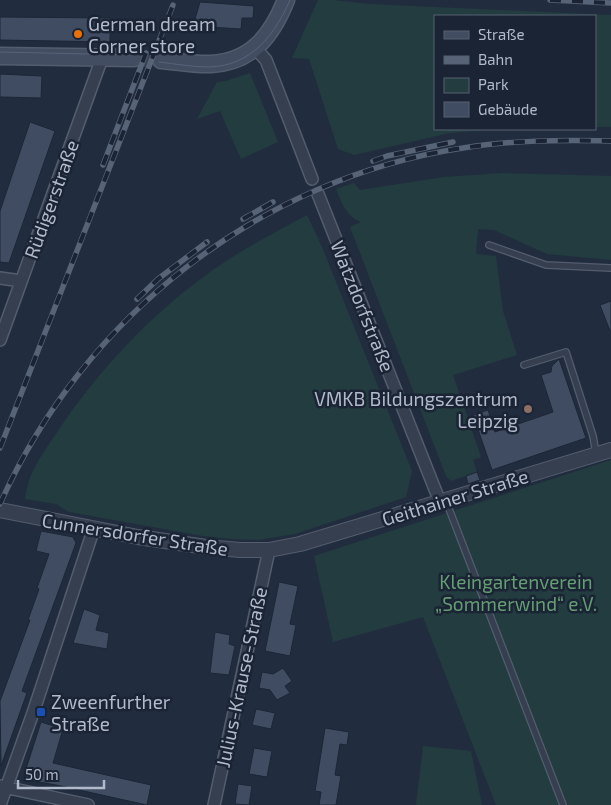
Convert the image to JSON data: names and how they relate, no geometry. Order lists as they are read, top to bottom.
{
  "streets": {
    "street": [
      "Rüdigerstraße",
      "Watzdorfstraße",
      "Geithainer Straße",
      "Cunnersdorfer Straße",
      "Julius-Krause-Straße"
    ]
  },
  "crossings": [
    ["Watzdorfstraße", "Geithainer Straße"],
    ["Geithainer Straße", "Cunnersdorfer Straße"],
    ["Cunnersdorfer Straße", "Julius-Krause-Straße"]
  ],
  "parks": ["Kleingartenverein „Sommerwind“ e.V."],
  "places": {
    "other": ["German dream Corner store", "VMKB Bildungszentrum Leipzig"],
    "transit": ["Zweenfurther Straße"]
  },
  "legend": [
    "Straße",
    "Bahn",
    "Park",
    "Gebäude"
  ],
  "scale_bar": "50 m"
}
